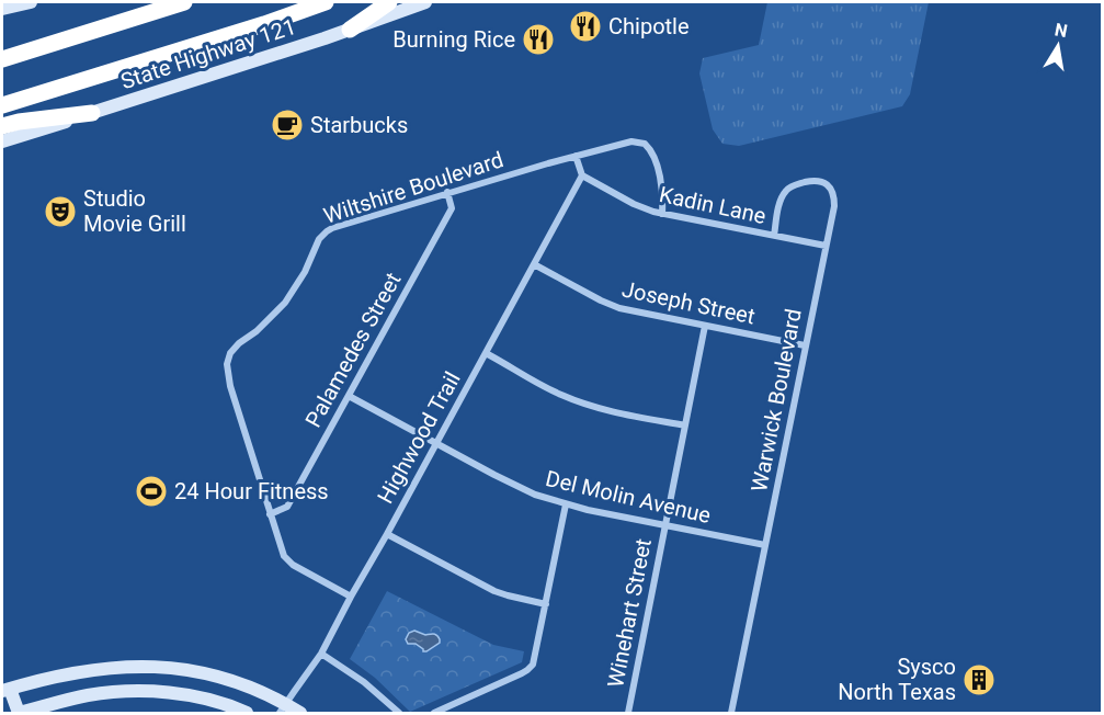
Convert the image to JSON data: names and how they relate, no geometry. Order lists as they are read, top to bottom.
{
  "streets": {
    "main road": ["State Highway 121"],
    "street": [
      "Wiltshire Boulevard",
      "Kadin Lane",
      "Joseph Street",
      "Palamedes Street",
      "Warwick Boulevard",
      "Highwood Trail",
      "Del Molin Avenue",
      "Winehart Street"
    ]
  },
  "crossings": [
    ["Wiltshire Boulevard", "Kadin Lane"],
    ["Wiltshire Boulevard", "Palamedes Street"],
    ["Wiltshire Boulevard", "Highwood Trail"],
    ["Kadin Lane", "Warwick Boulevard"],
    ["Kadin Lane", "Highwood Trail"],
    ["Joseph Street", "Warwick Boulevard"],
    ["Joseph Street", "Highwood Trail"],
    ["Joseph Street", "Winehart Street"],
    ["Palamedes Street", "Del Molin Avenue"],
    ["Warwick Boulevard", "Del Molin Avenue"],
    ["Highwood Trail", "Del Molin Avenue"],
    ["Del Molin Avenue", "Winehart Street"]
  ],
  "places": {
    "restaurant": ["Chipotle", "Burning Rice"],
    "cafe": ["Starbucks"],
    "theatre": ["Studio Movie Grill"],
    "sports": ["24 Hour Fitness"],
    "building": ["Sysco North Texas"]
  },
  "north": "top"
}
